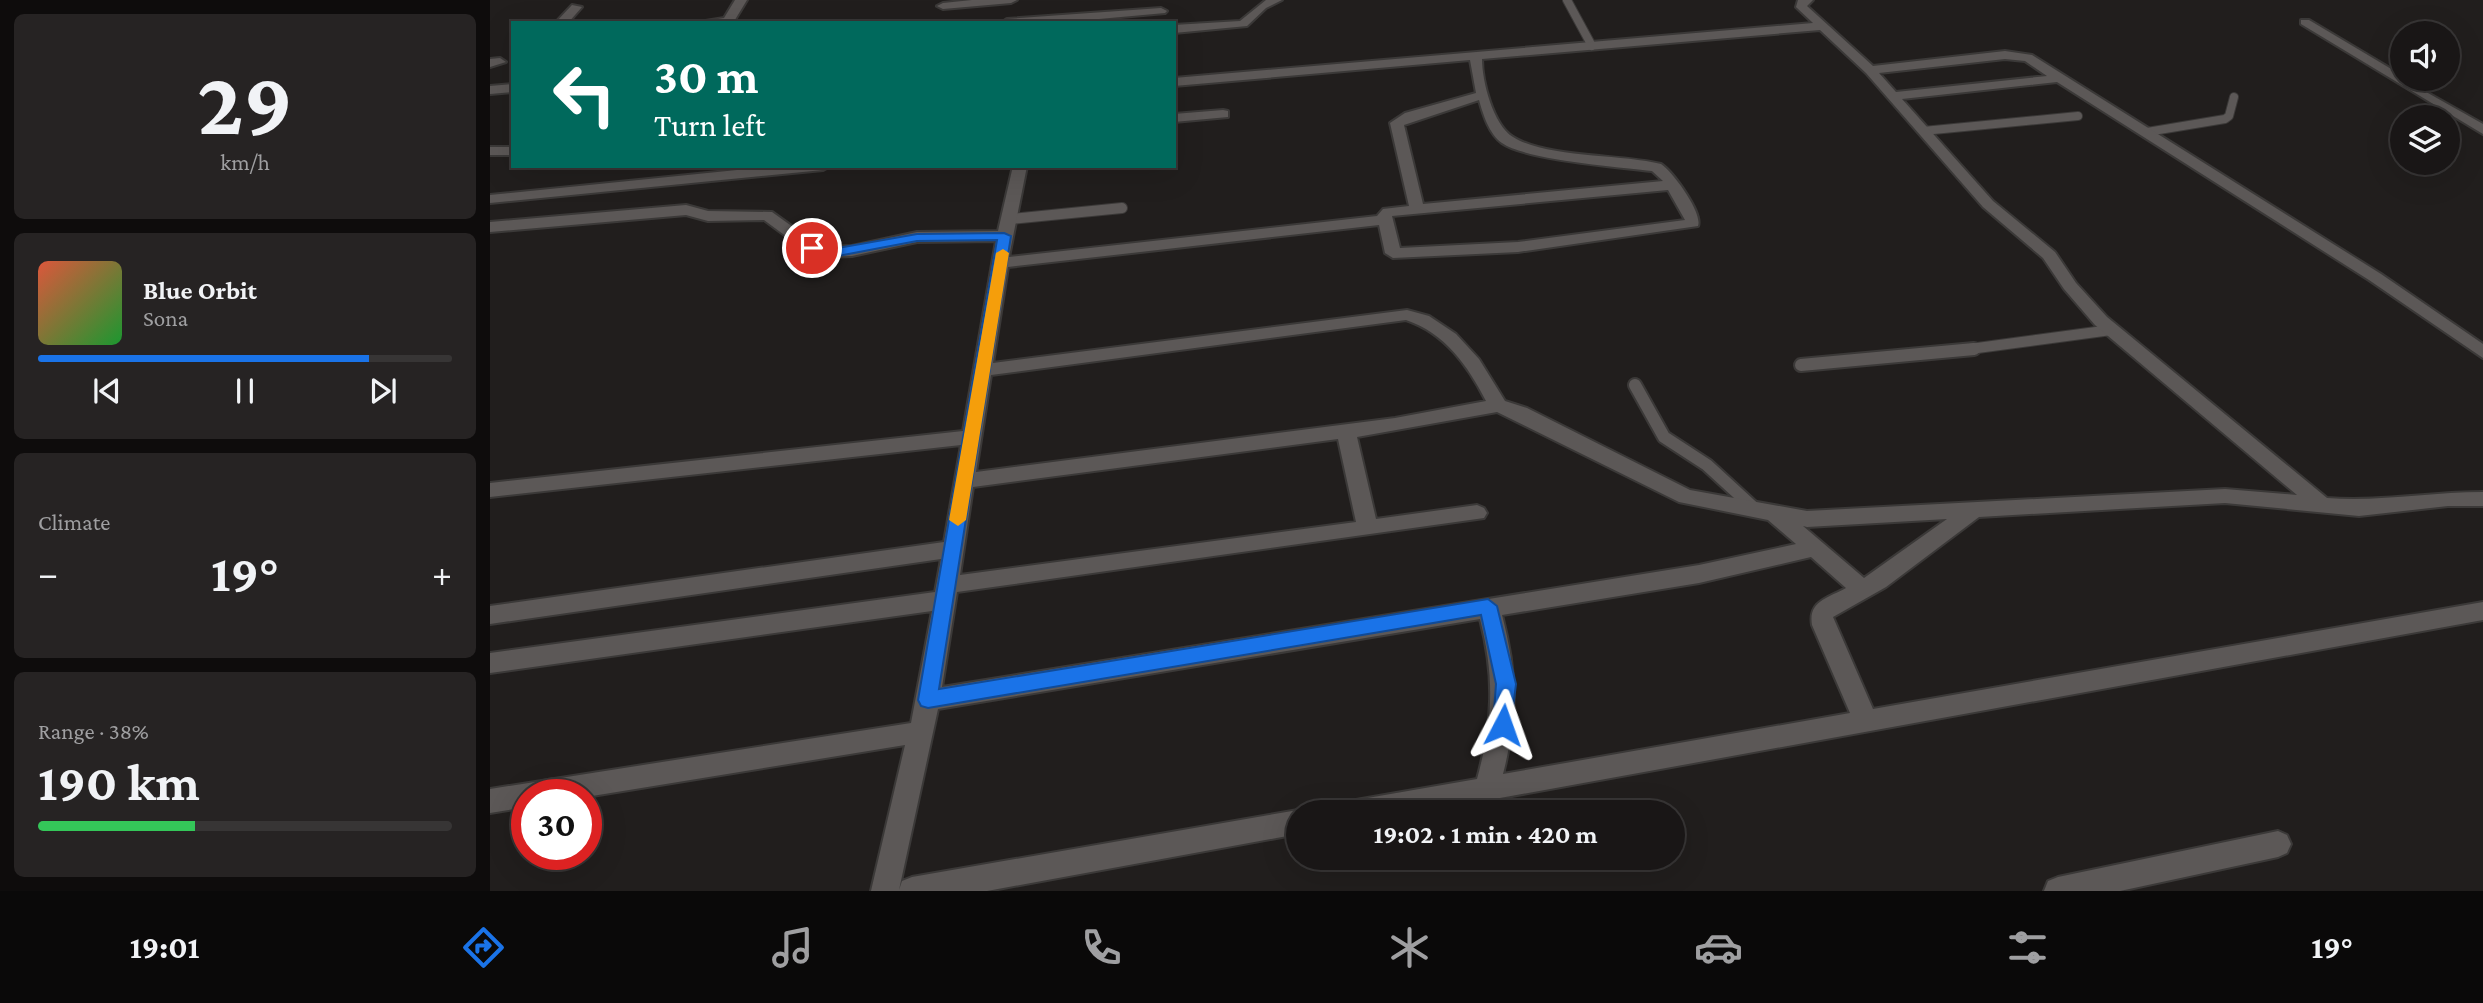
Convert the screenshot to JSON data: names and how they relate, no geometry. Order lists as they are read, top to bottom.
{
  "page": {
    "tile": [
      ["29", "km/h"],
      "Climate",
      ["Range · 38%", "190 km"]
    ],
    "turn": ["30 m", "Turn left"],
    "song": ["Blue Orbit", "Sona"],
    "heat": ["−", "19°", "+"],
    "limit": "30",
    "trip": "19:02 · 1 min · 420 m",
    "tabs": ["19:01", "19°"]
  }
}
